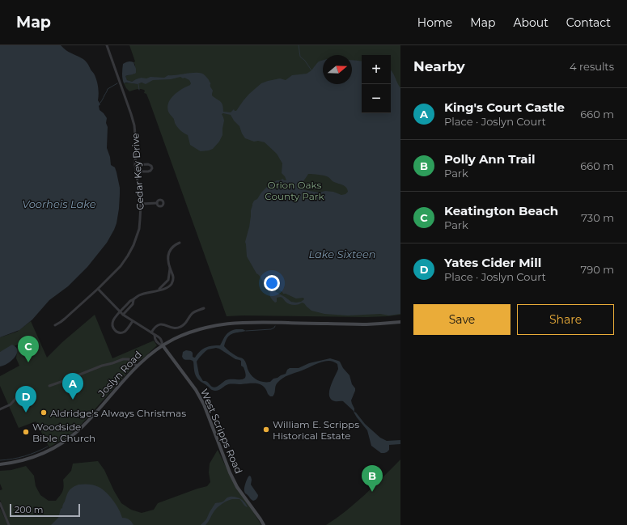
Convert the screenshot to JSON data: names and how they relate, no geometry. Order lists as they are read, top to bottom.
{
  "streets": {
    "street": ["Cedar Key Drive", "Joslyn Road", "West Scripps Road"]
  },
  "crossings": [
    ["Cedar Key Drive", "West Scripps Road"],
    ["Joslyn Road", "West Scripps Road"]
  ],
  "water": ["Voorheis Lake", "Lake Sixteen"],
  "parks": ["Orion Oaks County Park"],
  "places": ["Aldridge's Always Christmas", "William E. Scripps Historical Estate", "Woodside Bible Church"],
  "scale_bar": "200 m",
  "north": "right",
  "page": {
    "header": "Map",
    "nav": [
      "Home",
      "Map",
      "About",
      "Contact"
    ],
    "heading": ["Nearby", "4 results"],
    "map_buttons": ["+", "−"],
    "list": [
      {
        "mark": "A",
        "name": "King's Court Castle",
        "note": "Place · Joslyn Court",
        "value": "660 m"
      },
      {
        "mark": "B",
        "name": "Polly Ann Trail",
        "note": "Park",
        "value": "660 m"
      },
      {
        "mark": "C",
        "name": "Keatington Beach",
        "note": "Park",
        "value": "730 m"
      },
      {
        "mark": "D",
        "name": "Yates Cider Mill",
        "note": "Place · Joslyn Court",
        "value": "790 m"
      }
    ],
    "buttons": ["Save", "Share"],
    "pins": [
      "C",
      "A",
      "D",
      "B"
    ],
    "scale": "200 m"
  }
}
